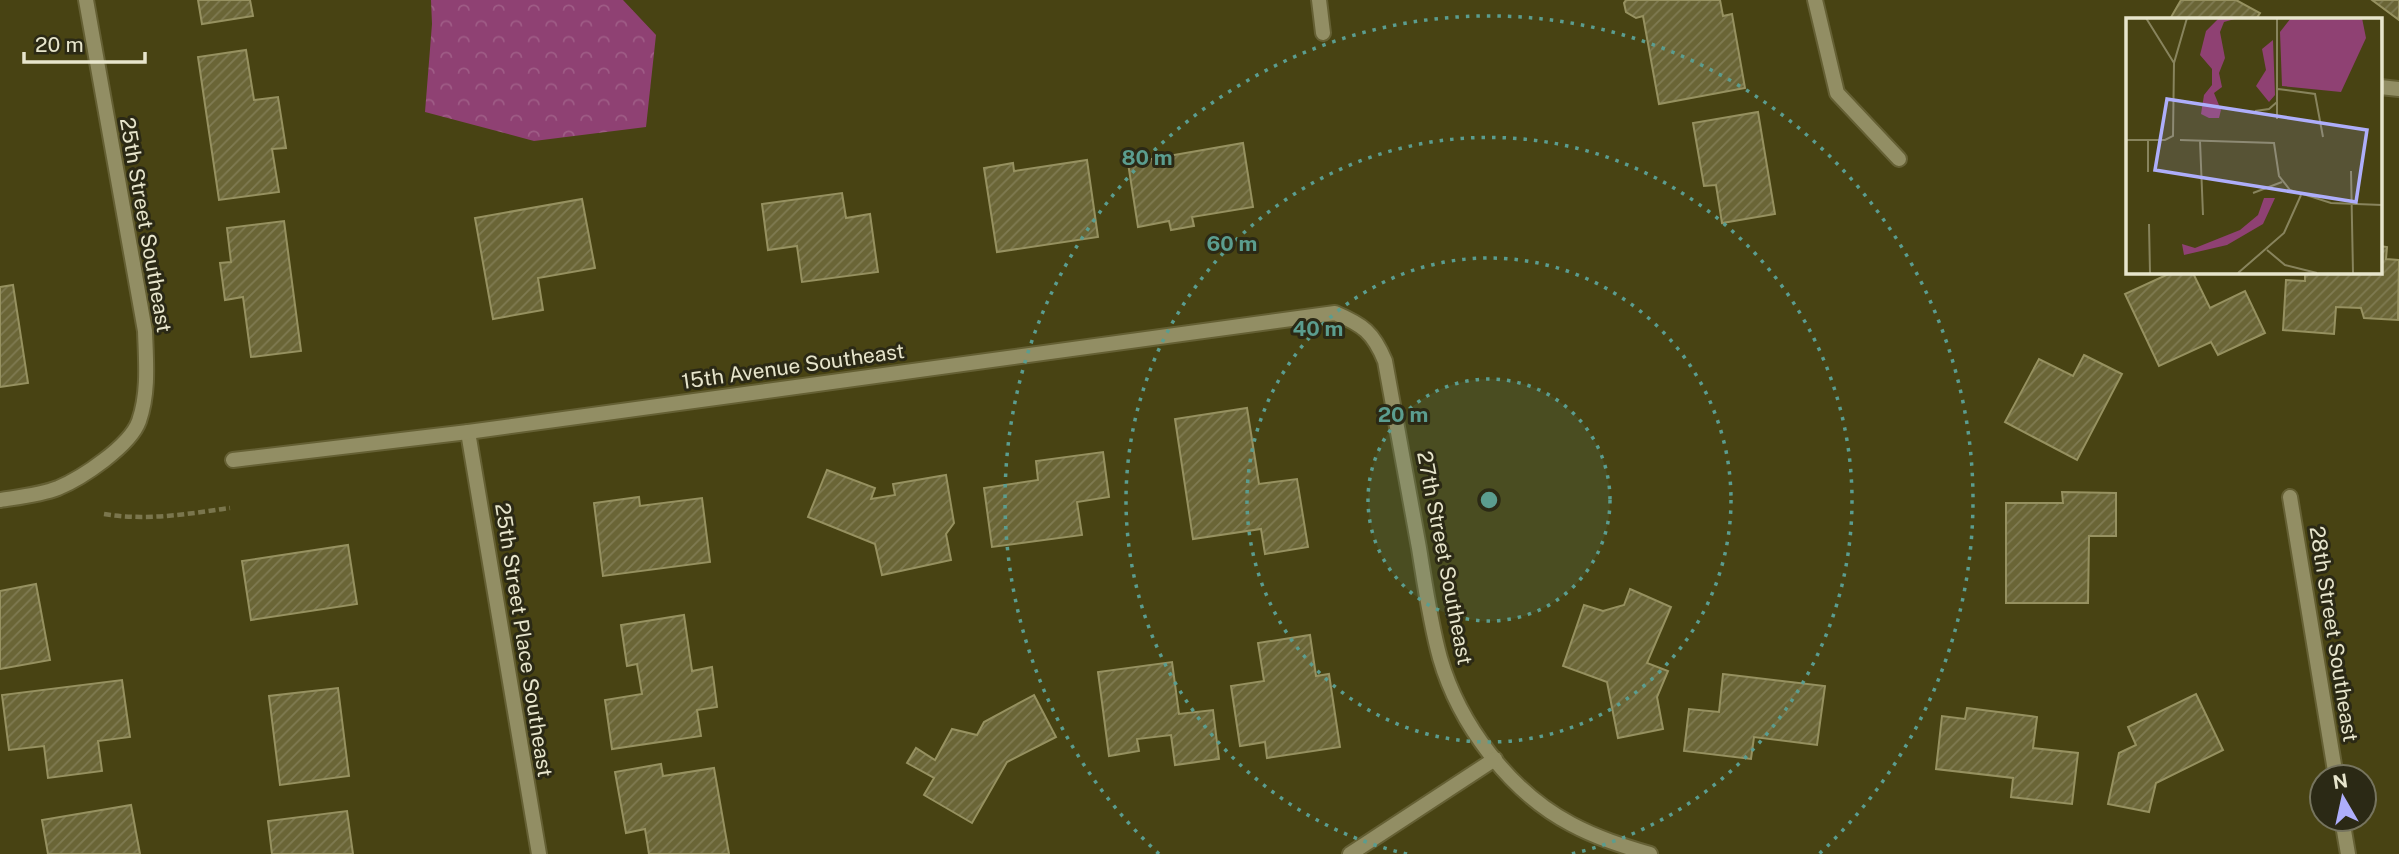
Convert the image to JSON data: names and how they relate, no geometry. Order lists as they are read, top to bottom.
{
  "streets": {
    "street": [
      "25th Street Southeast",
      "15th Avenue Southeast",
      "27th Street Southeast",
      "28th Street Southeast",
      "25th Street Place Southeast"
    ]
  },
  "crossings": [
    ["15th Avenue Southeast", "27th Street Southeast"],
    ["15th Avenue Southeast", "25th Street Place Southeast"]
  ],
  "scale_bar": "20 m",
  "north": "top",
  "rings": [
    "80 m",
    "60 m",
    "40 m",
    "20 m"
  ]
}
